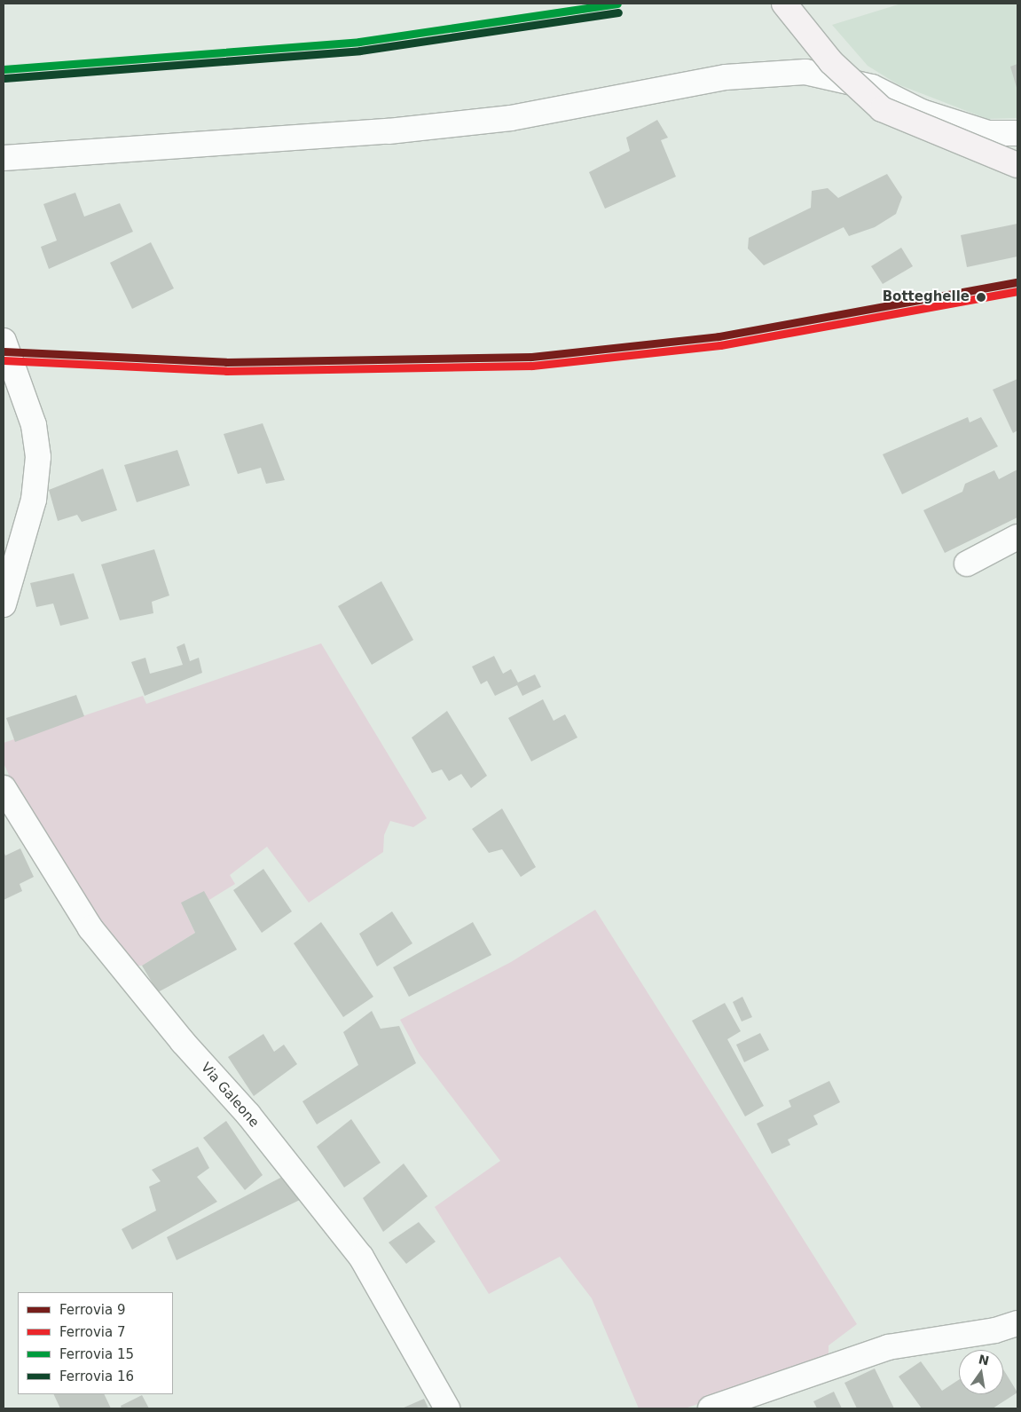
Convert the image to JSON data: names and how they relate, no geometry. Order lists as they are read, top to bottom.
{
  "streets": {
    "street": ["Via Galeone"]
  },
  "places": ["Botteghelle"],
  "lines": [
    "rail line 15",
    "rail line 16",
    "rail line 9",
    "rail line 7"
  ],
  "legend": [
    "Ferrovia 9",
    "Ferrovia 7",
    "Ferrovia 15",
    "Ferrovia 16"
  ],
  "north": "top"
}
